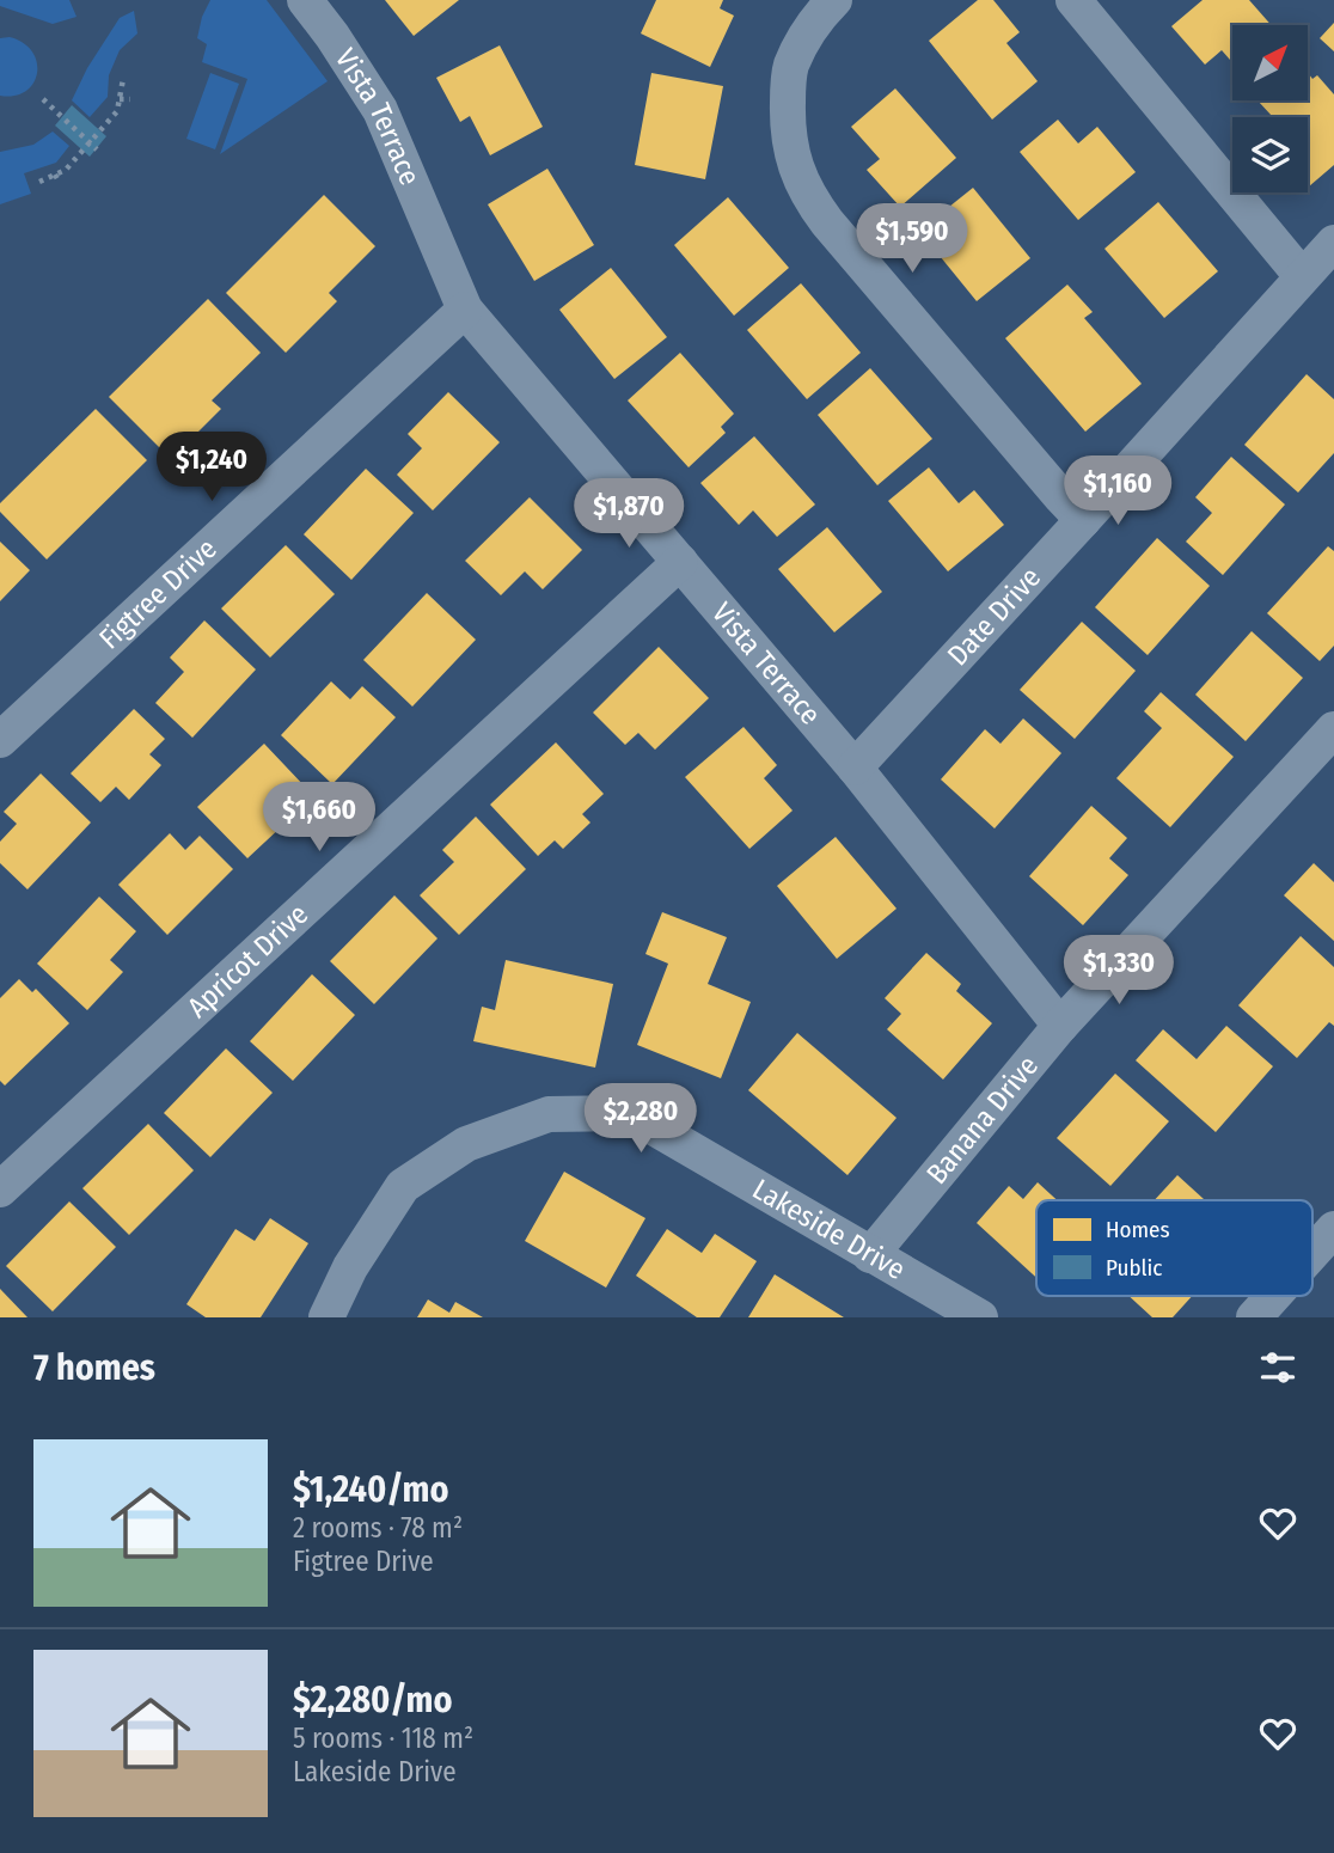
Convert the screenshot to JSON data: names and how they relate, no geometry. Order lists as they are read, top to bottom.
{
  "streets": {
    "street": [
      "Vista Terrace",
      "Figtree Drive",
      "Date Drive",
      "Apricot Drive",
      "Banana Drive",
      "Lakeside Drive"
    ]
  },
  "crossings": [
    ["Vista Terrace", "Figtree Drive"],
    ["Vista Terrace", "Date Drive"],
    ["Vista Terrace", "Apricot Drive"],
    ["Vista Terrace", "Banana Drive"],
    ["Banana Drive", "Lakeside Drive"]
  ],
  "legend": ["Homes", "Public"],
  "north": "top right",
  "page": {
    "price": [
      "$1,590",
      "$1,240",
      "$1,160",
      "$1,870",
      "$1,660",
      "$1,330",
      "$2,280"
    ],
    "heading": "7 homes",
    "list": [
      {
        "name": "$1,240/mo",
        "note": "2 rooms · 78 m² · Figtree Drive"
      },
      {
        "name": "$2,280/mo",
        "note": "5 rooms · 118 m² · Lakeside Drive"
      }
    ]
  }
}
